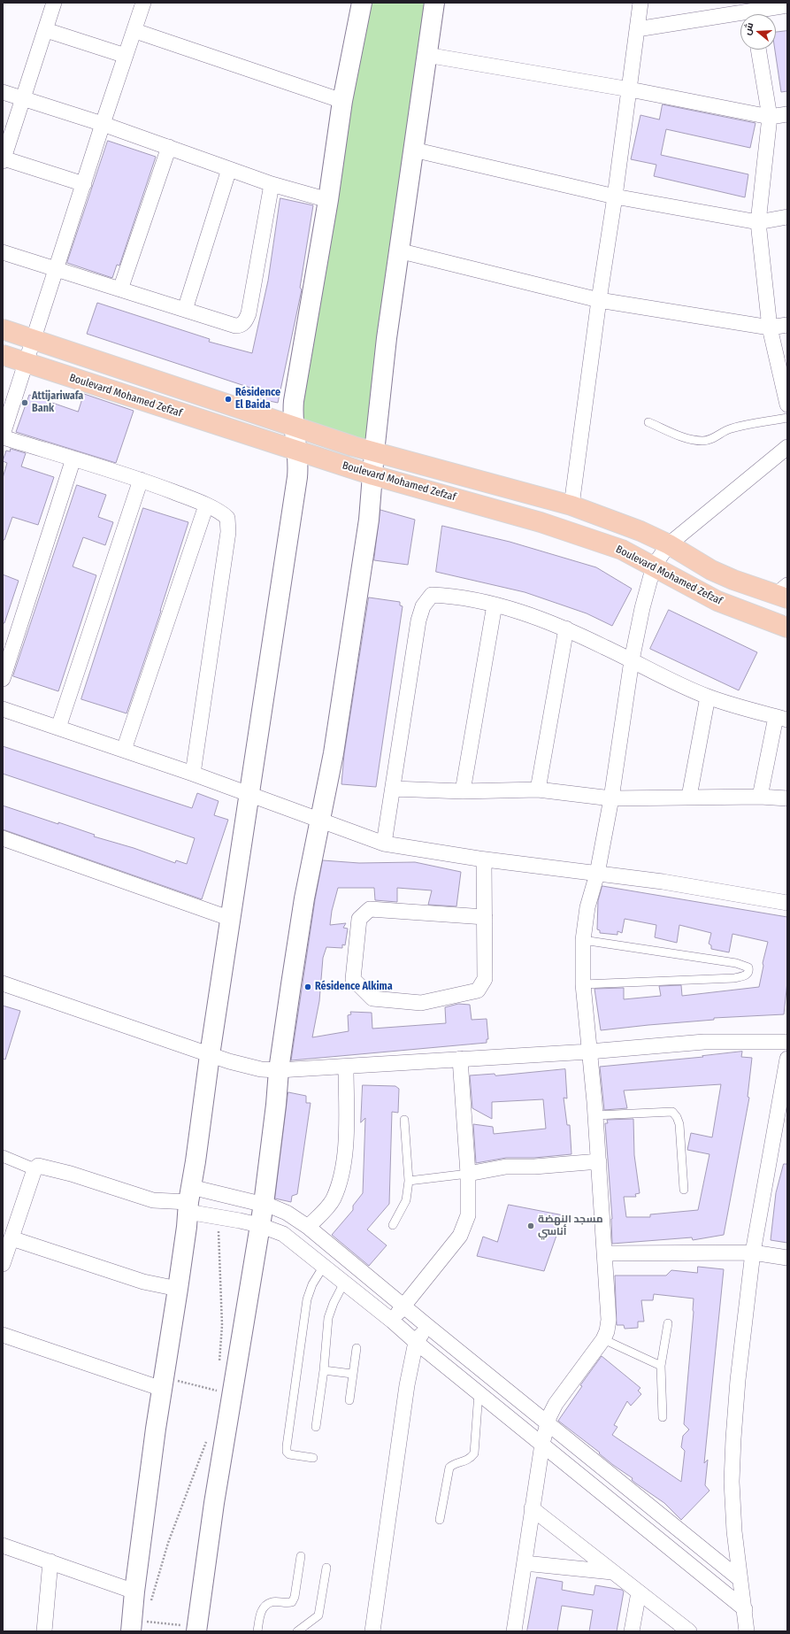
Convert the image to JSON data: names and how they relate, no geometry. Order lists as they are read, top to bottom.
{
  "streets": {
    "main road": ["Boulevard Mohamed Zefzaf"]
  },
  "places": [
    "Résidence El Baida",
    "Attijariwafa Bank",
    "Résidence Alkima",
    "مسجد النهضة أناسي"
  ],
  "north": "left"
}
